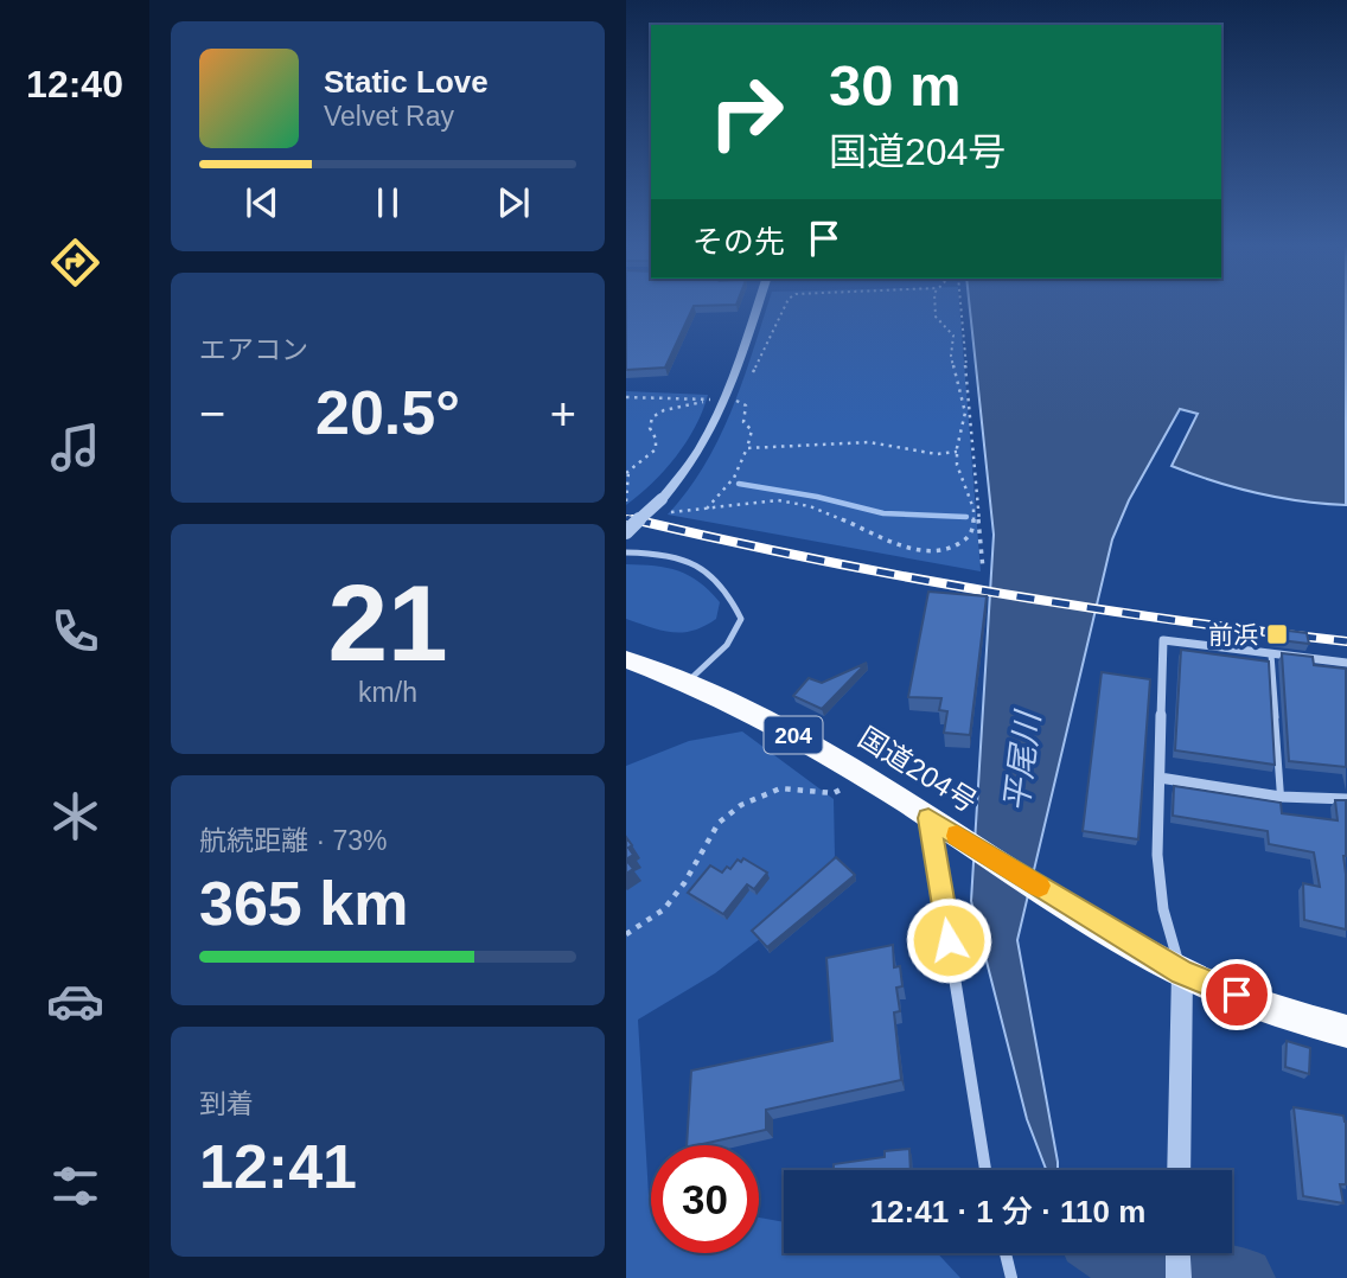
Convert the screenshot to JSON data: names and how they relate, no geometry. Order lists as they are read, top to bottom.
{
  "streets": {
    "highway": ["204", "国道204号"]
  },
  "water": ["平尾川"],
  "places": {
    "transit": ["前浜"]
  },
  "page": {
    "tabs": "12:40",
    "turn": ["30 m", "国道204号"],
    "song": ["Static Love", "Velvet Ray"],
    "then": "その先",
    "tile": [
      "エアコン",
      ["21", "km/h"],
      ["航続距離 · 73%", "365 km"],
      ["到着", "12:41"]
    ],
    "heat": ["−", "20.5°", "+"],
    "limit": "30",
    "trip": "12:41 · 1 分 · 110 m"
  }
}
